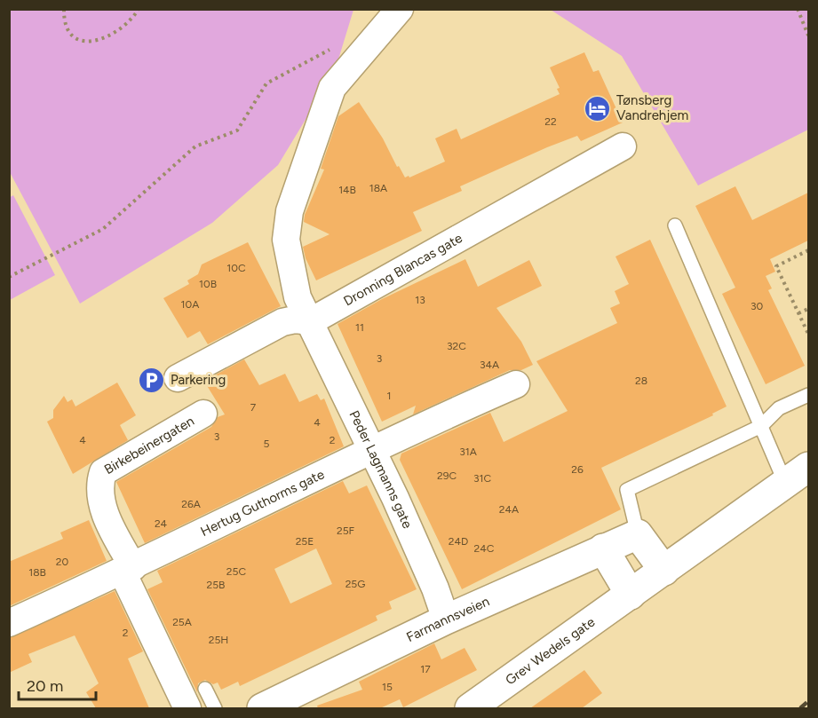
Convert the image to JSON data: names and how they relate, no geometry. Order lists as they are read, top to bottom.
{
  "streets": {
    "street": [
      "Dronning Blancas gate",
      "Birkebeinergaten",
      "Peder Lagmanns gate",
      "Hertug Guthorms gate",
      "Farmannsveien",
      "Grev Wedels gate"
    ]
  },
  "crossings": [
    ["Dronning Blancas gate", "Peder Lagmanns gate"],
    ["Birkebeinergaten", "Hertug Guthorms gate"],
    ["Peder Lagmanns gate", "Hertug Guthorms gate"],
    ["Peder Lagmanns gate", "Farmannsveien"]
  ],
  "places": {
    "hotel": ["Tønsberg Vandrehjem"],
    "parking": ["Parkering"]
  },
  "house_numbers": [
    "22",
    "18A",
    "14B",
    "10C",
    "10B",
    "13",
    "10A",
    "30",
    "11",
    "32C",
    "3",
    "34A",
    "28",
    "1",
    "7",
    "4",
    "3",
    "4",
    "2",
    "5",
    "31A",
    "26",
    "29C",
    "31C",
    "26A",
    "24A",
    "24",
    "25F",
    "25E",
    "24D",
    "24C",
    "20",
    "25C",
    "18B",
    "25G",
    "25B",
    "25A",
    "2",
    "25H",
    "17",
    "15"
  ],
  "scale_bar": "20 m"
}
